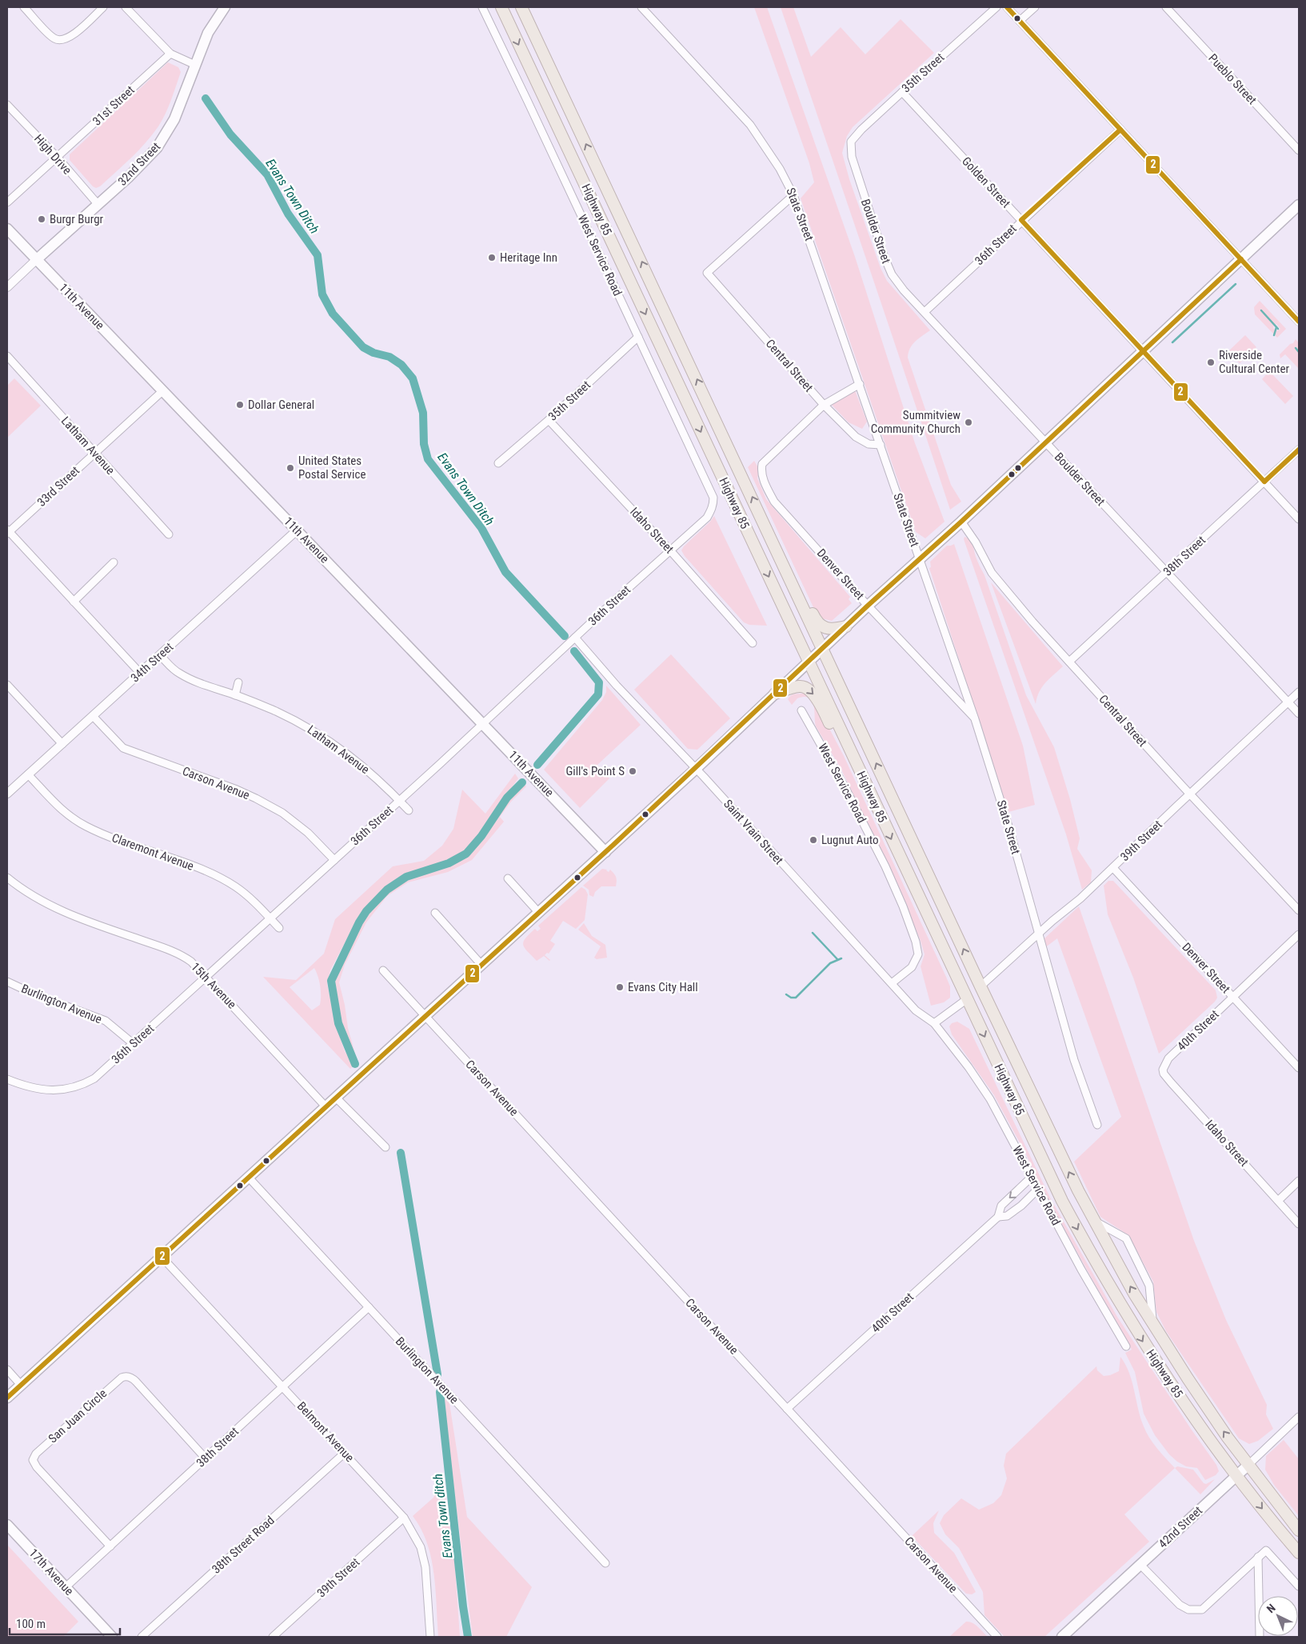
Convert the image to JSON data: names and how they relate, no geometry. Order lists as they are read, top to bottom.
{
  "streets": {
    "highway": ["Highway 85"],
    "main road": [
      "32nd Street",
      "11th Avenue",
      "42nd Street",
      "17th Avenue"
    ],
    "street": [
      "35th Street",
      "Pueblo Street",
      "31st Street",
      "High Drive",
      "Golden Street",
      "State Street",
      "Boulder Street",
      "36th Street",
      "West Service Road",
      "Central Street",
      "Latham Avenue",
      "33rd Street",
      "Idaho Street",
      "38th Street",
      "Denver Street",
      "34th Street",
      "Carson Avenue",
      "Saint Vrain Street",
      "39th Street",
      "Claremont Avenue",
      "15th Avenue",
      "Burlington Avenue",
      "40th Street",
      "San Juan Circle",
      "Belmont Avenue",
      "38th Street Road"
    ]
  },
  "crossings": [
    ["35th Street", "Golden Street"],
    ["35th Street", "Boulder Street"],
    ["35th Street", "West Service Road"],
    ["35th Street", "Idaho Street"],
    ["31st Street", "High Drive"],
    ["High Drive", "32nd Street"],
    ["32nd Street", "11th Avenue"],
    ["Golden Street", "36th Street"],
    ["Golden Street", "38th Street"],
    ["Highway 85", "39th Street"],
    ["Highway 85", "42nd Street"],
    ["State Street", "Central Street"],
    ["State Street", "Denver Street"],
    ["State Street", "39th Street"],
    ["Boulder Street", "36th Street"],
    ["Boulder Street", "38th Street"],
    ["Boulder Street", "39th Street"],
    ["36th Street", "West Service Road"],
    ["36th Street", "11th Avenue"],
    ["36th Street", "Latham Avenue"],
    ["36th Street", "Idaho Street"],
    ["36th Street", "Carson Avenue"],
    ["36th Street", "Saint Vrain Street"],
    ["36th Street", "Claremont Avenue"],
    ["36th Street", "15th Avenue"],
    ["36th Street", "Burlington Avenue"],
    ["West Service Road", "Saint Vrain Street"],
    ["West Service Road", "40th Street"],
    ["11th Avenue", "33rd Street"],
    ["11th Avenue", "34th Street"],
    ["Central Street", "38th Street"],
    ["Central Street", "Denver Street"],
    ["Central Street", "39th Street"],
    ["Latham Avenue", "33rd Street"],
    ["Latham Avenue", "34th Street"],
    ["Idaho Street", "40th Street"],
    ["38th Street", "Burlington Avenue"],
    ["38th Street", "San Juan Circle"],
    ["38th Street", "Belmont Avenue"],
    ["38th Street", "17th Avenue"],
    ["Denver Street", "39th Street"],
    ["Denver Street", "40th Street"],
    ["34th Street", "Carson Avenue"],
    ["34th Street", "Claremont Avenue"],
    ["Carson Avenue", "40th Street"],
    ["39th Street", "Belmont Avenue"],
    ["Belmont Avenue", "38th Street Road"]
  ],
  "water": ["Evans Town Ditch", "Evans Town ditch"],
  "places": [
    "Burgr Burgr",
    "Heritage Inn",
    "Riverside Cultural Center",
    "Dollar General",
    "Summitview Community Church",
    "United States Postal Service",
    "Gill's Point S",
    "Lugnut Auto",
    "Evans City Hall"
  ],
  "lines": ["transit line 2"],
  "scale_bar": "100 m",
  "north": "top left"
}
